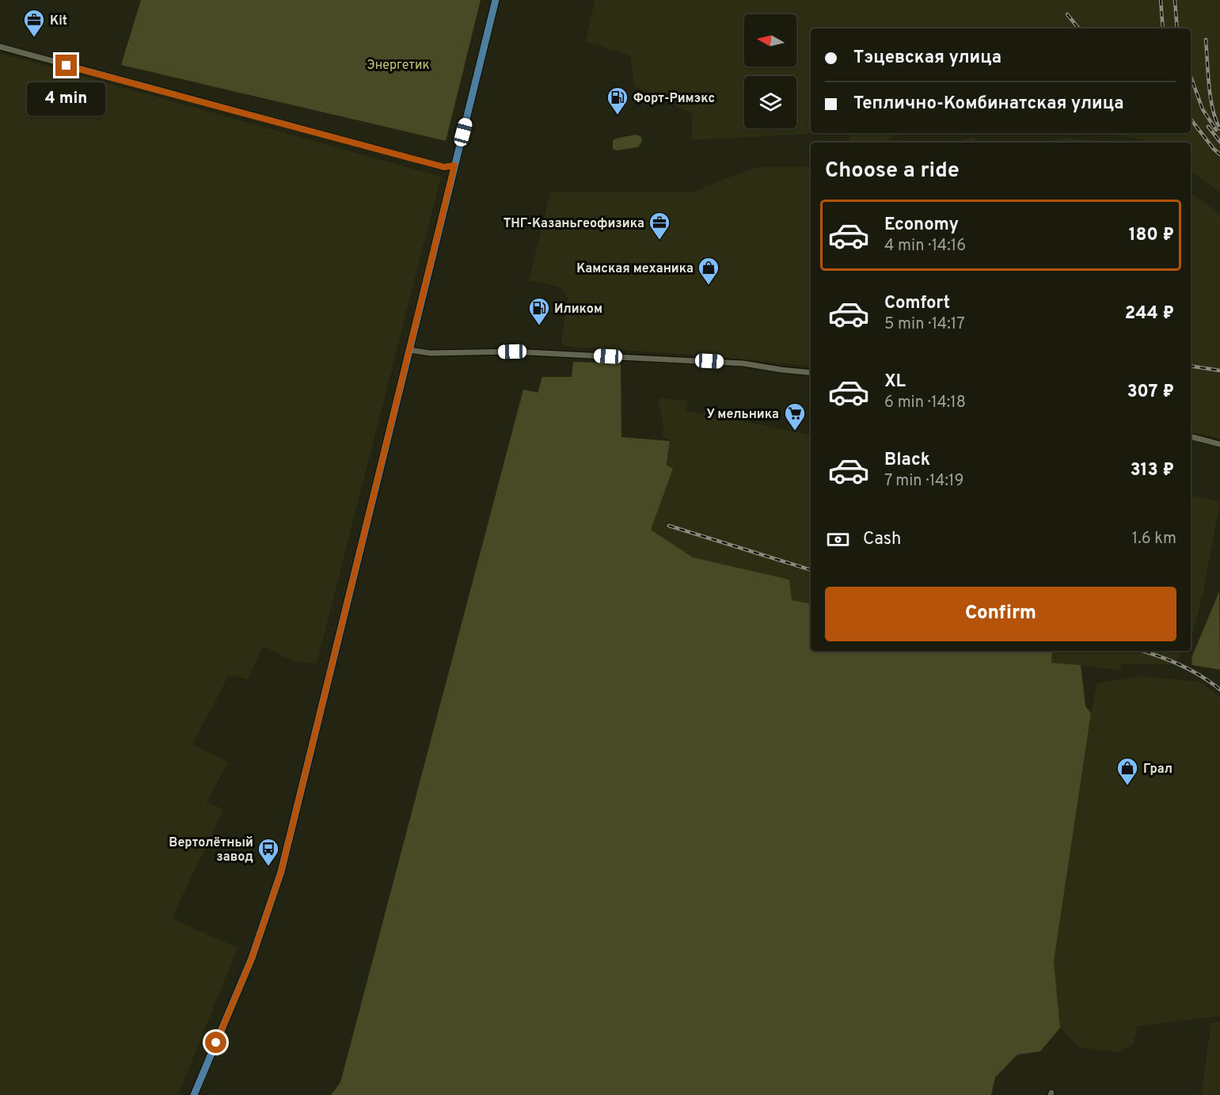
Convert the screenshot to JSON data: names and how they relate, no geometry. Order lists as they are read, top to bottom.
{
  "parks": ["Энергетик"],
  "places": {
    "office": ["Kit", "ТНГ-Казаньгеофизика"],
    "fuel station": ["Форт-Римэкс", "Иликом"],
    "shop": ["Камская механика", "Грал"],
    "supermarket": ["У мельника"],
    "bus stop": ["Вертолётный завод"]
  },
  "north": "left",
  "page": {
    "banner": ["Тэцевская улица", "Теплично-Комбинатская улица"],
    "bubble": "4 min",
    "heading": "Choose a ride",
    "list": [
      {
        "name": "Economy",
        "note": "4 min · 14:16",
        "value": "180 ₽"
      },
      {
        "name": "Comfort",
        "note": "5 min · 14:17",
        "value": "244 ₽"
      },
      {
        "name": "XL",
        "note": "6 min · 14:18",
        "value": "307 ₽"
      },
      {
        "name": "Black",
        "note": "7 min · 14:19",
        "value": "313 ₽"
      }
    ],
    "pay": ["Cash", "1.6 km"],
    "buttons": "Confirm"
  }
}
